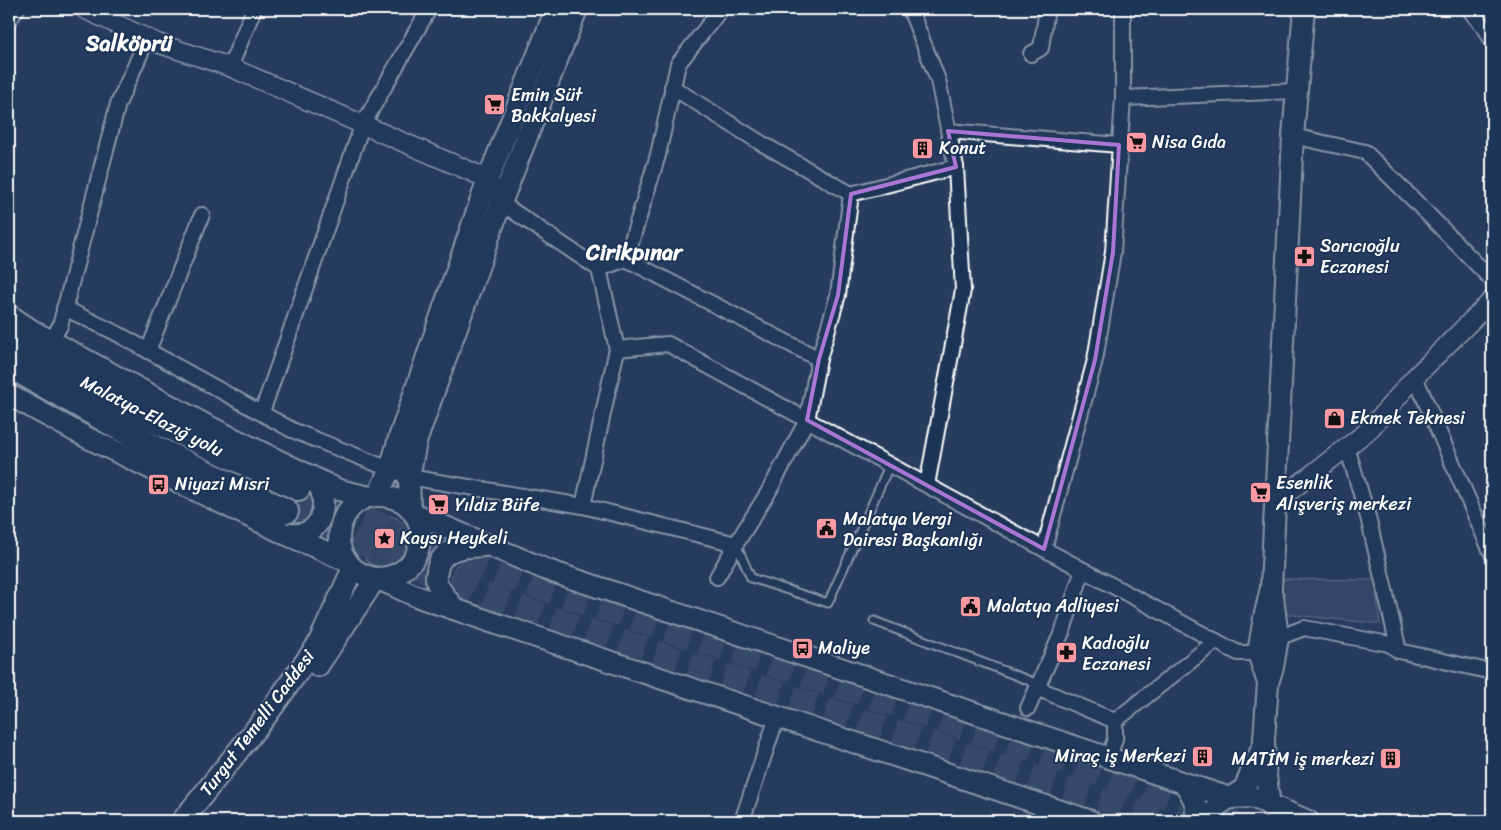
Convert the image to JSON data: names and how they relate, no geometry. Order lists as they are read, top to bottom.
{
  "streets": {
    "highway": ["Malatya-Elazığ yolu"],
    "main road": ["Turgut Temelli Caddesi"]
  },
  "districts": ["Salköprü", "Cirikpınar"],
  "places": {
    "supermarket": [
      "Emin Süt Bakkalyesi",
      "Nisa Gıda",
      "Esenlik Alışveriş merkezi",
      "Yıldız Büfe"
    ],
    "building": ["Konut", "Miraç iş Merkezi", "MATİM iş merkezi"],
    "pharmacy": ["Sarıcıoğlu Eczanesi", "Kadıoğlu Eczanesi"],
    "shop": ["Ekmek Teknesi"],
    "bus stop": ["Niyazi Mısri", "Maliye"],
    "public building": ["Malatya Vergi Dairesi Başkanlığı", "Malatya Adliyesi"],
    "place": ["Kaysı Heykeli"]
  }
}
